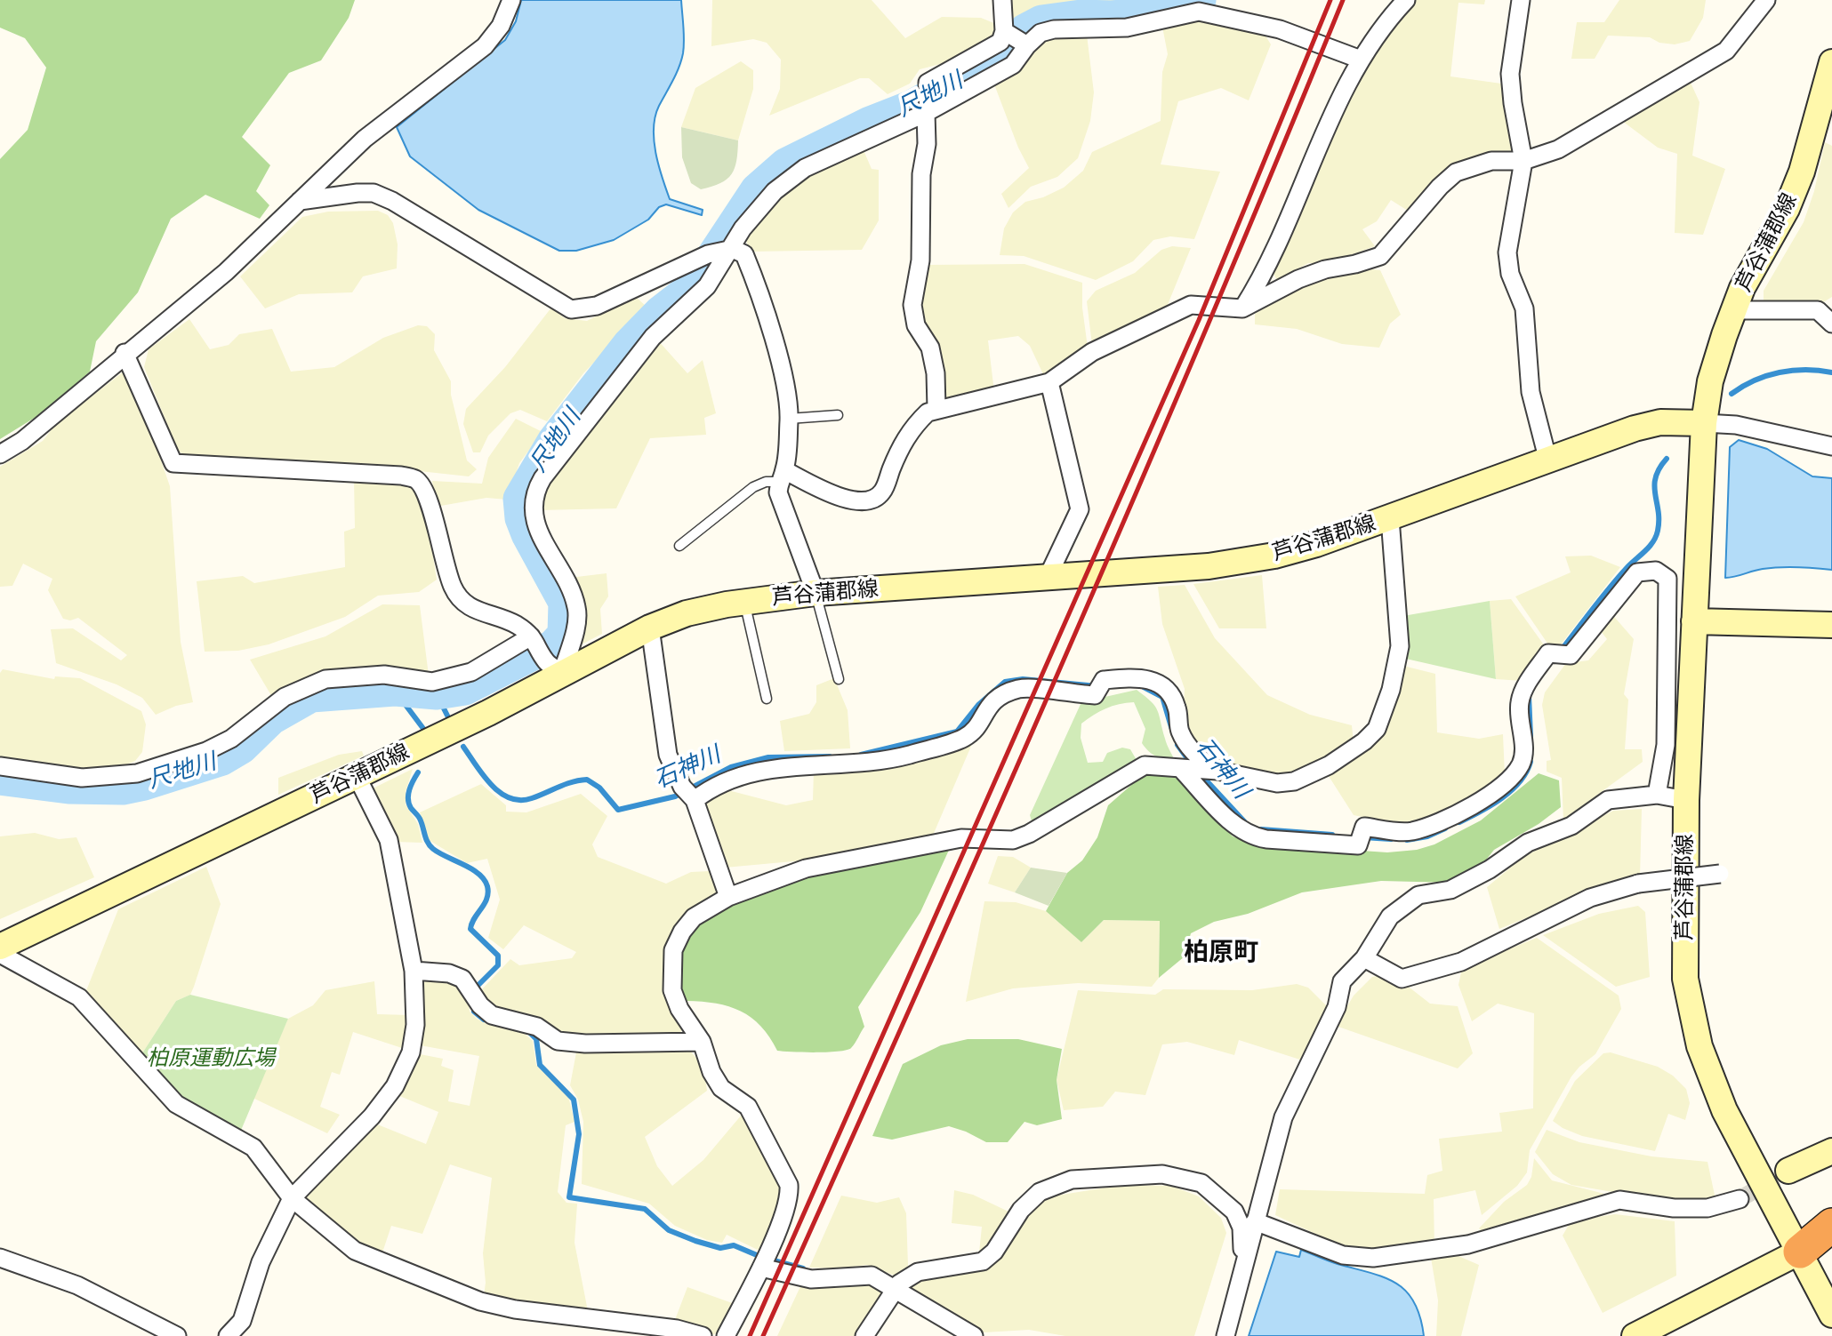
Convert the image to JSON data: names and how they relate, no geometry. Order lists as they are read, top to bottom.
{
  "streets": {
    "main road": ["芦谷蒲郡線"]
  },
  "districts": ["柏原町"],
  "water": ["尺地川", "石神川"],
  "parks": ["柏原運動広場"]
}
